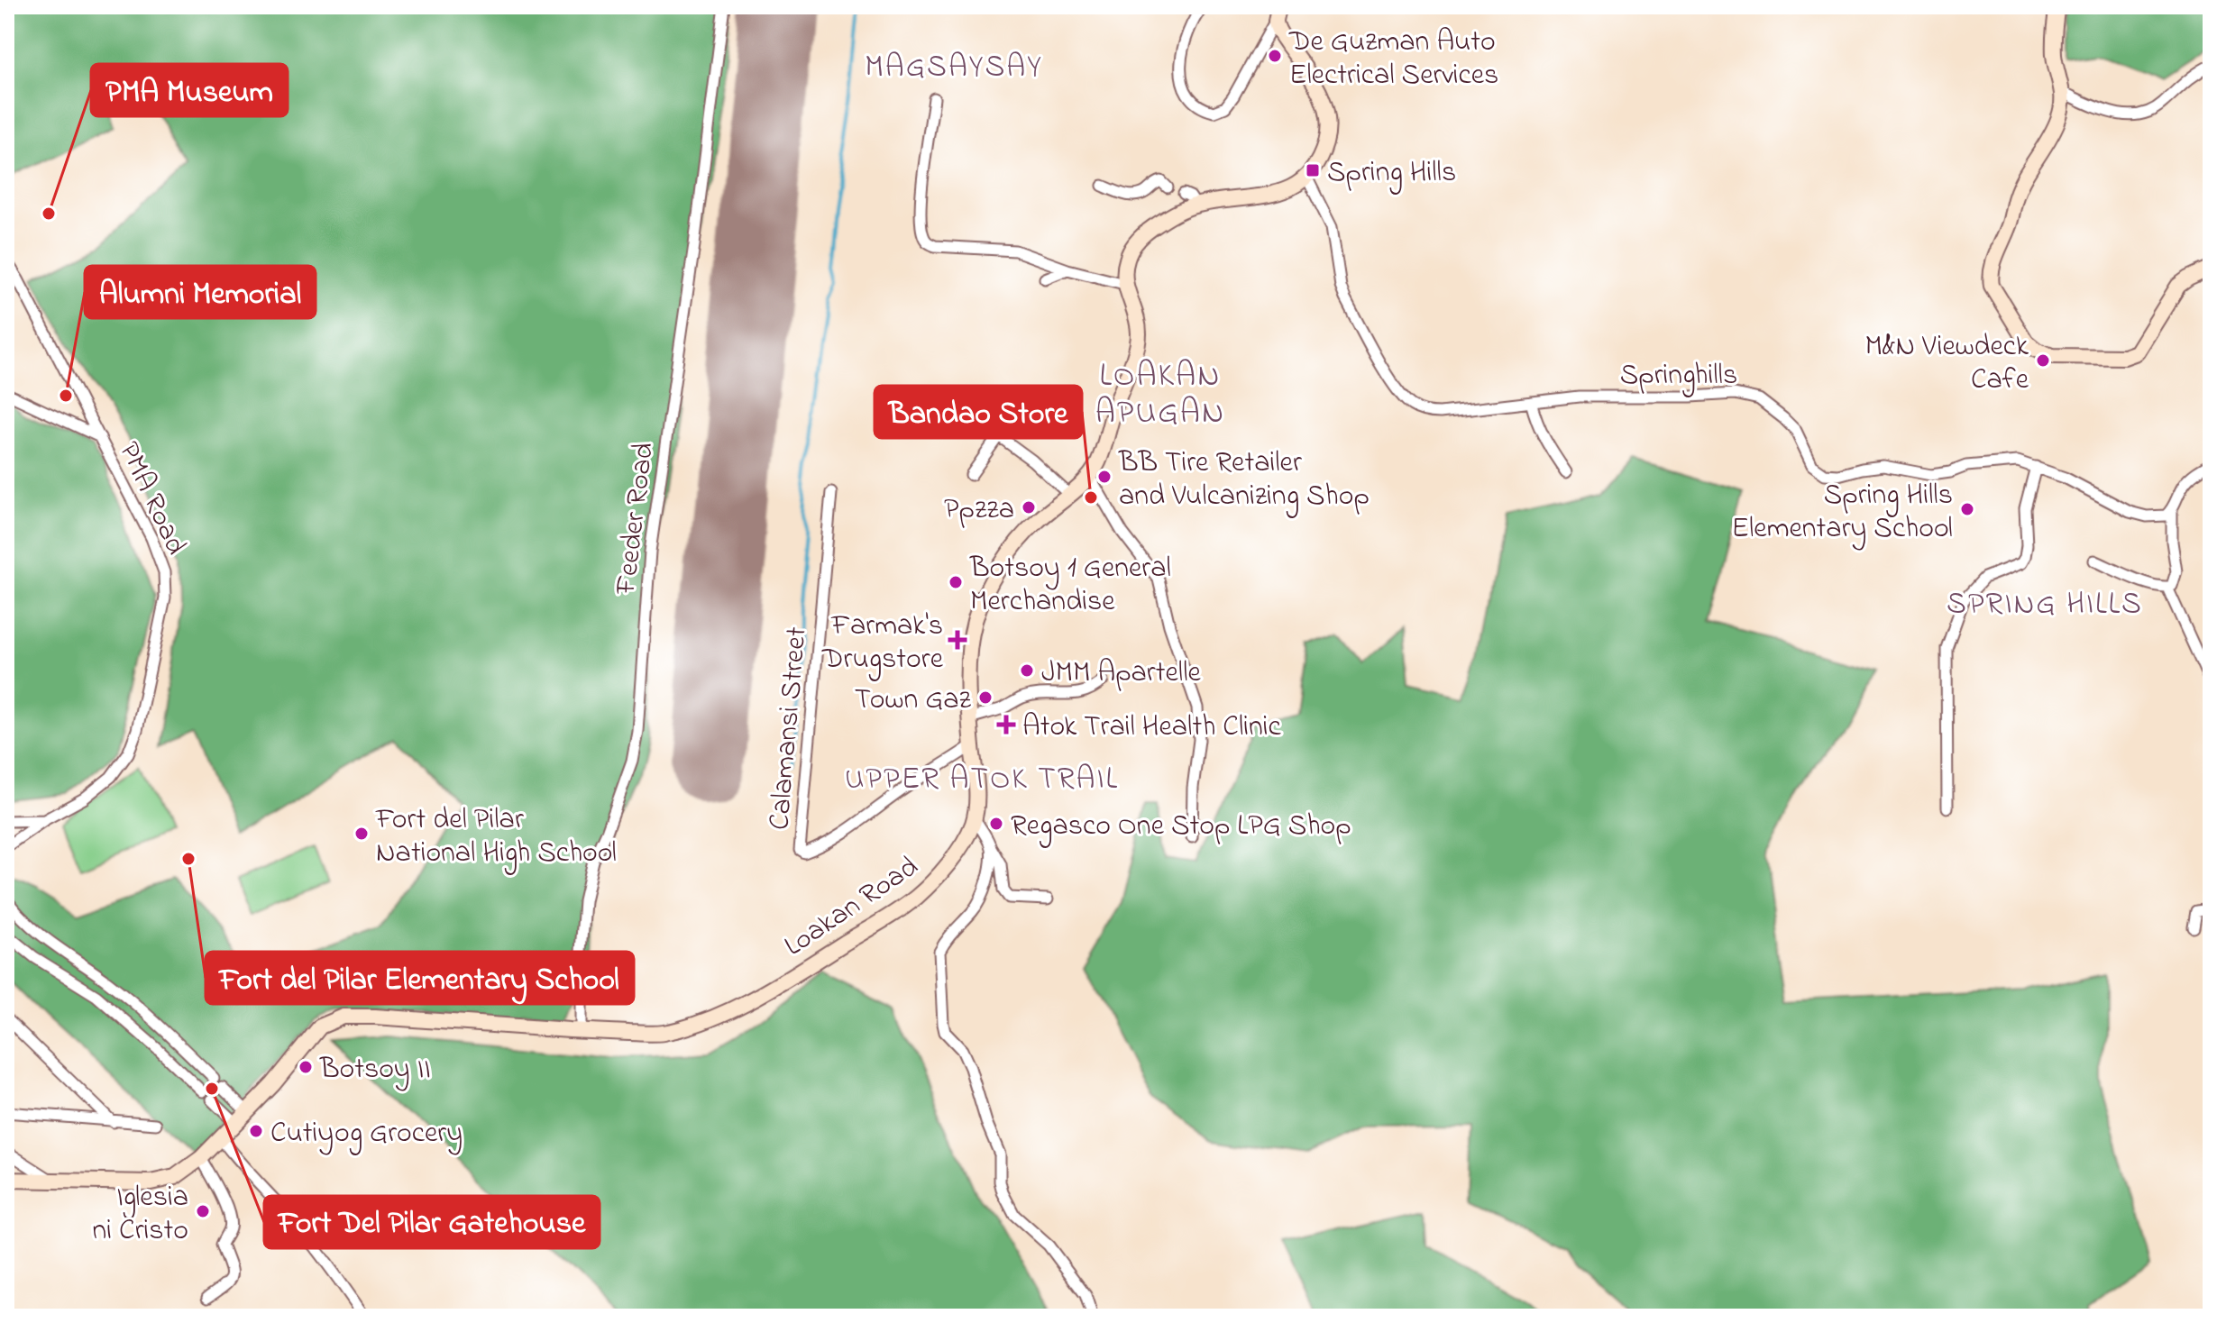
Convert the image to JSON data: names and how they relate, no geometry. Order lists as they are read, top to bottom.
{
  "streets": {
    "main road": ["Loakan Road"],
    "street": [
      "Springhills",
      "PMA Road",
      "Feeder Road",
      "Calamansi Street"
    ]
  },
  "crossings": [
    ["Springhills", "Loakan Road"],
    ["Feeder Road", "Loakan Road"],
    ["Calamansi Street", "Loakan Road"]
  ],
  "districts": [
    "MAGSAYSAY",
    "LOAKAN APUGAN",
    "SPRING HILLS",
    "UPPER ATOK TRAIL"
  ],
  "places": {
    "other": [
      "De Guzman Auto Electrical Services",
      "PMA Museum",
      "M&N Viewdeck Cafe",
      "Alumni Memorial",
      "BB Tire Retailer and Vulcanizing Shop",
      "Bandao Store",
      "Ppzza",
      "Spring Hills Elementary School",
      "Botsoy 1 General Merchandise",
      "JMM Apartelle",
      "Town Gaz",
      "Regasco One Stop LPG Shop",
      "Fort del Pilar National High School",
      "Fort del Pilar Elementary School",
      "Botsoy II",
      "Fort Del Pilar Gatehouse",
      "Cutiyog Grocery",
      "Iglesia ni Cristo"
    ],
    "transit": ["Spring Hills"],
    "health": ["Farmak's Drugstore", "Atok Trail Health Clinic"]
  }
}
